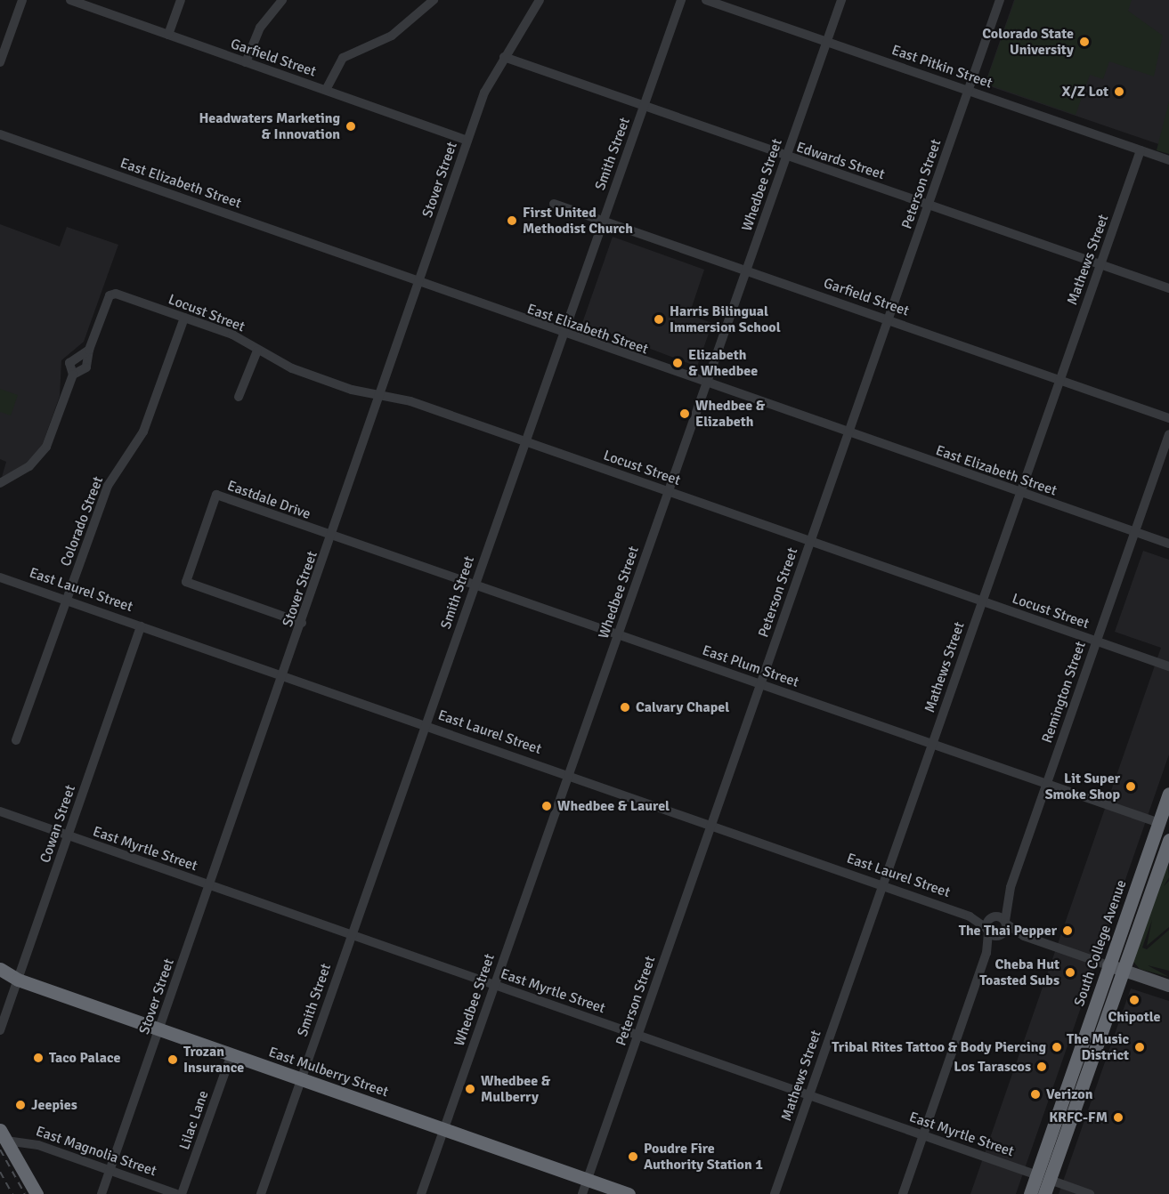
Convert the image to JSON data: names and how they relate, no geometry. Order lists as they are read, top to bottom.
{
  "streets": {
    "highway": ["South College Avenue", "East Mulberry Street"],
    "street": [
      "Garfield Street",
      "East Pitkin Street",
      "Smith Street",
      "Edwards Street",
      "Stover Street",
      "East Elizabeth Street",
      "Peterson Street",
      "Whedbee Street",
      "Mathews Street",
      "Locust Street",
      "Eastdale Drive",
      "Colorado Street",
      "East Laurel Street",
      "East Plum Street",
      "Remington Street",
      "Cowan Street",
      "East Myrtle Street",
      "Lilac Lane",
      "East Magnolia Street"
    ]
  },
  "crossings": [
    ["Garfield Street", "Smith Street"],
    ["Garfield Street", "Stover Street"],
    ["Garfield Street", "Peterson Street"],
    ["Garfield Street", "Whedbee Street"],
    ["Garfield Street", "Mathews Street"],
    ["East Pitkin Street", "Peterson Street"],
    ["East Pitkin Street", "Whedbee Street"],
    ["East Pitkin Street", "Mathews Street"],
    ["Smith Street", "Edwards Street"],
    ["Smith Street", "East Elizabeth Street"],
    ["Smith Street", "Locust Street"],
    ["Smith Street", "East Laurel Street"],
    ["Smith Street", "East Plum Street"],
    ["Smith Street", "East Myrtle Street"],
    ["Smith Street", "East Mulberry Street"],
    ["Edwards Street", "Stover Street"],
    ["Edwards Street", "Peterson Street"],
    ["Edwards Street", "Whedbee Street"],
    ["Edwards Street", "Mathews Street"],
    ["Stover Street", "East Elizabeth Street"],
    ["Stover Street", "Locust Street"],
    ["Stover Street", "Eastdale Drive"],
    ["Stover Street", "East Laurel Street"],
    ["Stover Street", "East Plum Street"],
    ["Stover Street", "East Myrtle Street"],
    ["Stover Street", "East Mulberry Street"],
    ["Stover Street", "East Magnolia Street"],
    ["East Elizabeth Street", "Peterson Street"],
    ["East Elizabeth Street", "Whedbee Street"],
    ["East Elizabeth Street", "Mathews Street"],
    ["East Elizabeth Street", "Remington Street"],
    ["Peterson Street", "Locust Street"],
    ["Peterson Street", "East Laurel Street"],
    ["Peterson Street", "East Plum Street"],
    ["Peterson Street", "East Myrtle Street"],
    ["Peterson Street", "East Mulberry Street"],
    ["Whedbee Street", "Locust Street"],
    ["Whedbee Street", "East Laurel Street"],
    ["Whedbee Street", "East Plum Street"],
    ["Whedbee Street", "East Myrtle Street"],
    ["Whedbee Street", "East Mulberry Street"],
    ["Mathews Street", "Locust Street"],
    ["Mathews Street", "East Laurel Street"],
    ["Mathews Street", "East Plum Street"],
    ["Mathews Street", "East Myrtle Street"],
    ["Locust Street", "Colorado Street"],
    ["Locust Street", "Remington Street"],
    ["Eastdale Drive", "East Plum Street"],
    ["Colorado Street", "East Laurel Street"],
    ["East Laurel Street", "Remington Street"],
    ["East Laurel Street", "Cowan Street"],
    ["East Plum Street", "Remington Street"],
    ["East Plum Street", "South College Avenue"],
    ["Cowan Street", "East Myrtle Street"],
    ["Cowan Street", "East Mulberry Street"],
    ["East Myrtle Street", "South College Avenue"],
    ["East Mulberry Street", "Lilac Lane"]
  ],
  "places": [
    "Colorado State University",
    "X/Z Lot",
    "Headwaters Marketing & Innovation",
    "First United Methodist Church",
    "Harris Bilingual Immersion School",
    "Elizabeth & Whedbee",
    "Whedbee & Elizabeth",
    "Calvary Chapel",
    "Lit Super Smoke Shop",
    "Whedbee & Laurel",
    "The Thai Pepper",
    "Cheba Hut Toasted Subs",
    "Chipotle",
    "Tribal Rites Tattoo & Body Piercing",
    "The Music District",
    "Taco Palace",
    "Trozan Insurance",
    "Los Tarascos",
    "Whedbee & Mulberry",
    "Verizon",
    "Jeepies",
    "KRFC-FM",
    "Poudre Fire Authority Station 1"
  ]
}
